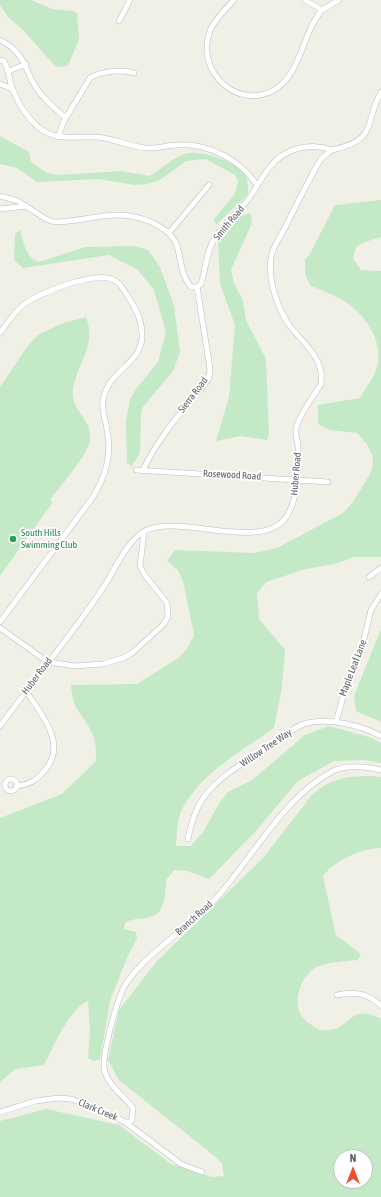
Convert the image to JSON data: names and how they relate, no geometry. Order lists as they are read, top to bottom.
{
  "streets": {
    "street": [
      "Smith Road",
      "Sierra Road",
      "Huber Road",
      "Rosewood Road",
      "Maple Leaf Lane",
      "Willow Tree Way",
      "Branch Road",
      "Clark Creek"
    ]
  },
  "crossings": [
    ["Smith Road", "Sierra Road"],
    ["Smith Road", "Huber Road"],
    ["Sierra Road", "Rosewood Road"],
    ["Huber Road", "Rosewood Road"],
    ["Maple Leaf Lane", "Willow Tree Way"],
    ["Branch Road", "Clark Creek"]
  ],
  "places": ["South Hills Swimming Club"],
  "north": "top"
}
